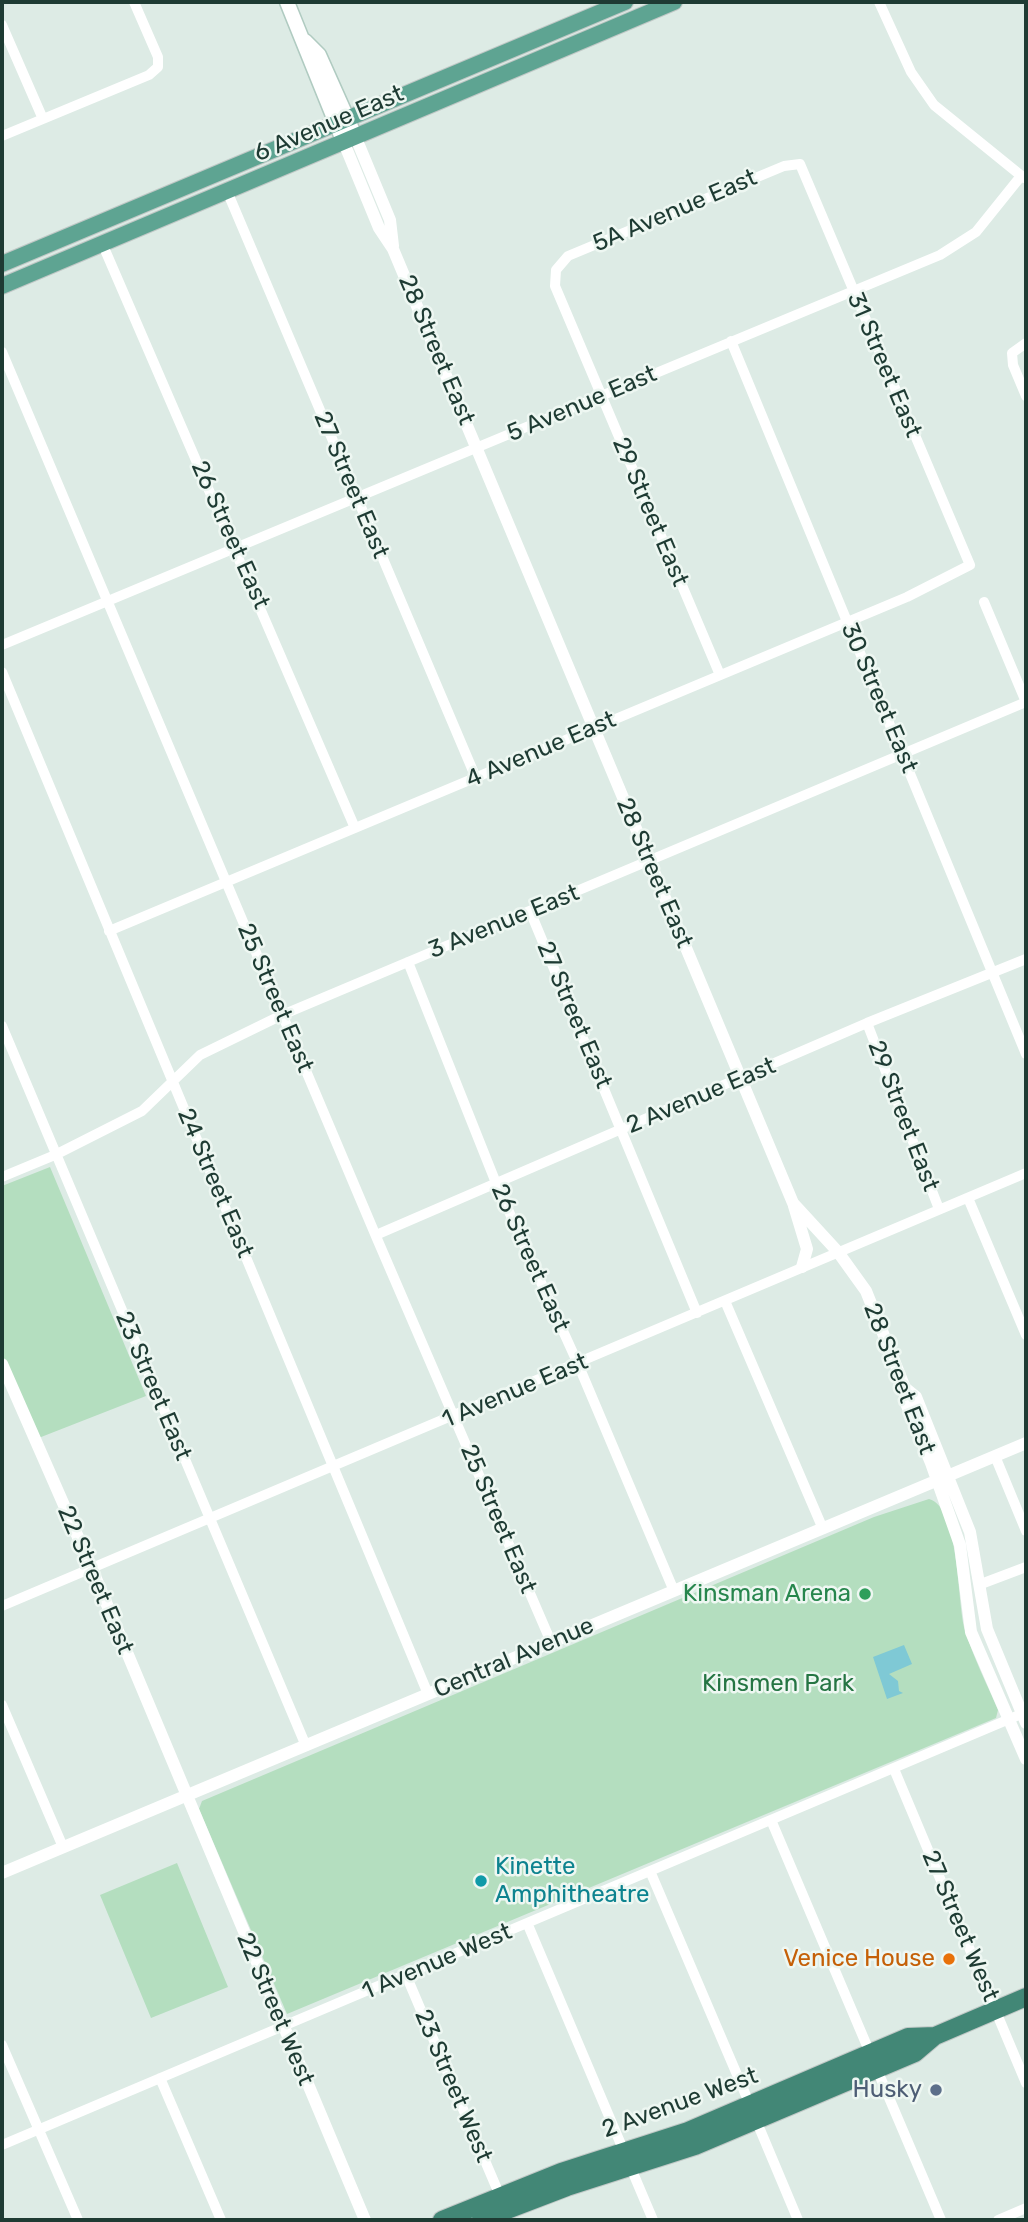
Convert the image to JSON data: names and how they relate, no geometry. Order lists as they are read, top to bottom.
{
  "streets": {
    "highway": ["2 Avenue West"],
    "main road": ["6 Avenue East", "28 Street East"],
    "street": [
      "5A Avenue East",
      "31 Street East",
      "5 Avenue East",
      "27 Street East",
      "29 Street East",
      "26 Street East",
      "30 Street East",
      "4 Avenue East",
      "3 Avenue East",
      "25 Street East",
      "2 Avenue East",
      "24 Street East",
      "23 Street East",
      "1 Avenue East",
      "22 Street East",
      "Central Avenue",
      "27 Street West",
      "1 Avenue West",
      "22 Street West",
      "23 Street West"
    ]
  },
  "crossings": [
    ["6 Avenue East", "28 Street East"],
    ["6 Avenue East", "27 Street East"],
    ["6 Avenue East", "26 Street East"],
    ["5A Avenue East", "31 Street East"],
    ["5A Avenue East", "29 Street East"],
    ["28 Street East", "5 Avenue East"],
    ["28 Street East", "4 Avenue East"],
    ["28 Street East", "3 Avenue East"],
    ["28 Street East", "2 Avenue East"],
    ["28 Street East", "1 Avenue East"],
    ["28 Street East", "Central Avenue"],
    ["31 Street East", "5 Avenue East"],
    ["31 Street East", "4 Avenue East"],
    ["5 Avenue East", "27 Street East"],
    ["5 Avenue East", "29 Street East"],
    ["5 Avenue East", "26 Street East"],
    ["5 Avenue East", "30 Street East"],
    ["5 Avenue East", "25 Street East"],
    ["27 Street East", "4 Avenue East"],
    ["27 Street East", "3 Avenue East"],
    ["27 Street East", "2 Avenue East"],
    ["27 Street East", "1 Avenue East"],
    ["29 Street East", "4 Avenue East"],
    ["29 Street East", "2 Avenue East"],
    ["29 Street East", "1 Avenue East"],
    ["26 Street East", "4 Avenue East"],
    ["26 Street East", "3 Avenue East"],
    ["26 Street East", "2 Avenue East"],
    ["26 Street East", "1 Avenue East"],
    ["26 Street East", "Central Avenue"],
    ["30 Street East", "4 Avenue East"],
    ["30 Street East", "3 Avenue East"],
    ["30 Street East", "2 Avenue East"],
    ["4 Avenue East", "25 Street East"],
    ["4 Avenue East", "24 Street East"],
    ["3 Avenue East", "25 Street East"],
    ["3 Avenue East", "24 Street East"],
    ["3 Avenue East", "23 Street East"],
    ["25 Street East", "2 Avenue East"],
    ["25 Street East", "1 Avenue East"],
    ["25 Street East", "Central Avenue"],
    ["24 Street East", "1 Avenue East"],
    ["24 Street East", "Central Avenue"],
    ["23 Street East", "1 Avenue East"],
    ["23 Street East", "Central Avenue"],
    ["1 Avenue East", "22 Street East"],
    ["22 Street East", "Central Avenue"],
    ["22 Street East", "22 Street West"],
    ["Central Avenue", "22 Street West"],
    ["27 Street West", "1 Avenue West"],
    ["27 Street West", "2 Avenue West"],
    ["1 Avenue West", "22 Street West"],
    ["1 Avenue West", "23 Street West"],
    ["23 Street West", "2 Avenue West"]
  ],
  "parks": ["Kinsmen Park"],
  "places": [
    "Kinsman Arena",
    "Kinette Amphitheatre",
    "Venice House",
    "Husky"
  ]
}
